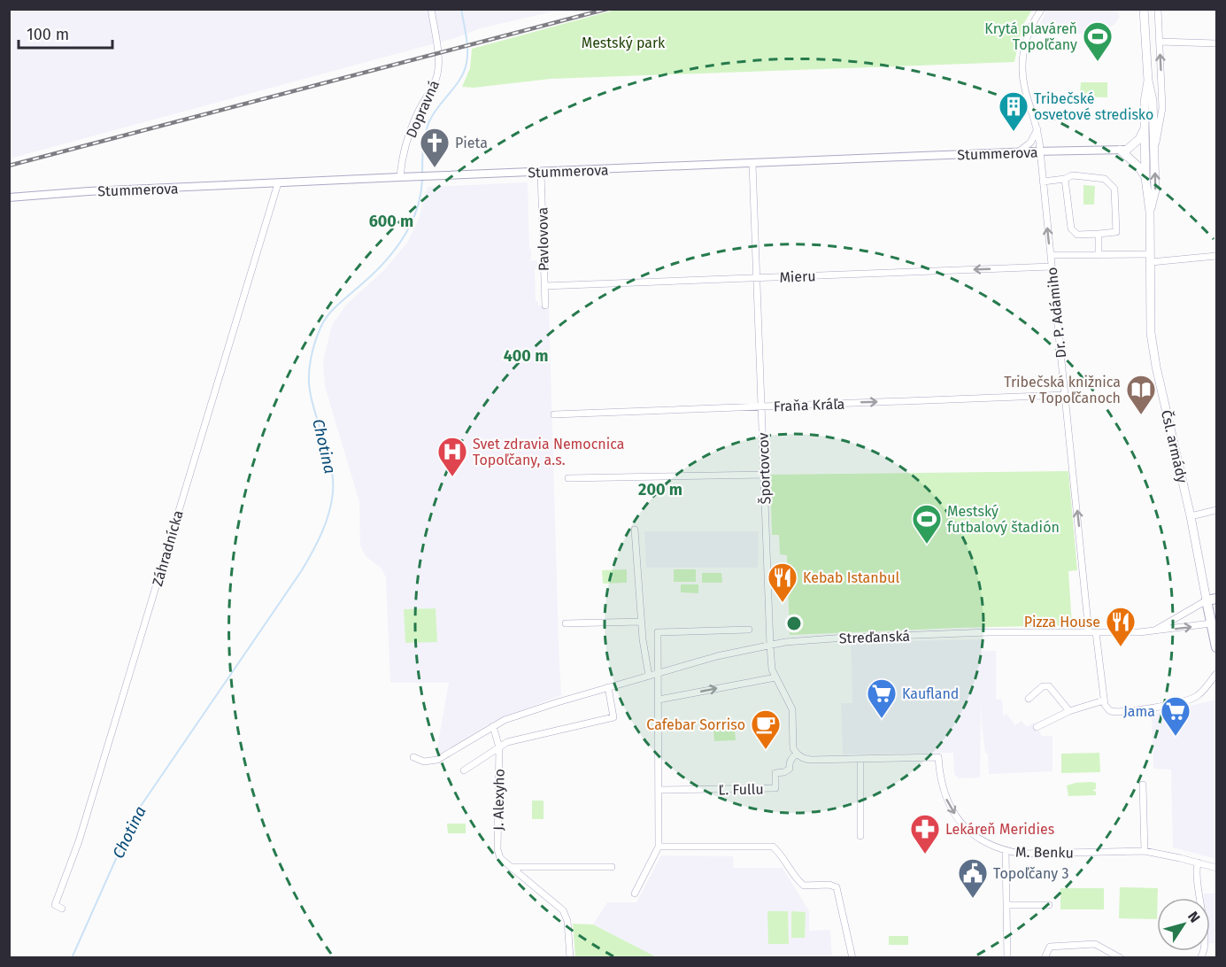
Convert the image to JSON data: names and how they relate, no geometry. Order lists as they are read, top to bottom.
{
  "streets": {
    "main road": ["Čsl. armády"],
    "street": [
      "Dopravná",
      "Stummerova",
      "Pavlovova",
      "Mieru",
      "Dr. P. Adámiho",
      "Fraňa Kráľa",
      "Športovcov",
      "Záhradnícka",
      "Streďanská",
      "Ľ. Fullu",
      "J. Alexyho",
      "M. Benku"
    ]
  },
  "crossings": [
    ["Dopravná", "Stummerova"],
    ["Stummerova", "Pavlovova"],
    ["Stummerova", "Dr. P. Adámiho"],
    ["Stummerova", "Športovcov"],
    ["Stummerova", "Záhradnícka"],
    ["Pavlovova", "Mieru"],
    ["Mieru", "Dr. P. Adámiho"],
    ["Mieru", "Športovcov"],
    ["Dr. P. Adámiho", "Fraňa Kráľa"],
    ["Dr. P. Adámiho", "Streďanská"],
    ["Fraňa Kráľa", "Športovcov"],
    ["Čsl. armády", "Streďanská"],
    ["Športovcov", "Streďanská"],
    ["Športovcov", "Ľ. Fullu"],
    ["Streďanská", "J. Alexyho"]
  ],
  "one_way": [
    "Mieru",
    "Dr. P. Adámiho",
    "Fraňa Kráľa",
    "M. Benku"
  ],
  "water": ["Chotina"],
  "parks": ["Mestský park"],
  "places": {
    "sports": ["Krytá plaváreň Topoľčany", "Mestský futbalový štadión"],
    "building": ["Tribečské osvetové stredisko"],
    "church": ["Pieta"],
    "library": ["Tribečská knižnica v Topoľčanoch"],
    "hospital": ["Svet zdravia Nemocnica Topoľčany, a.s."],
    "restaurant": ["Kebab Istanbul", "Pizza House"],
    "supermarket": ["Kaufland", "Jama"],
    "cafe": ["Cafebar Sorriso"],
    "pharmacy": ["Lekáreň Meridies"],
    "public building": ["Topoľčany 3"]
  },
  "scale_bar": "100 m",
  "north": "top right",
  "rings": ["600 m", "400 m", "200 m"]
}
